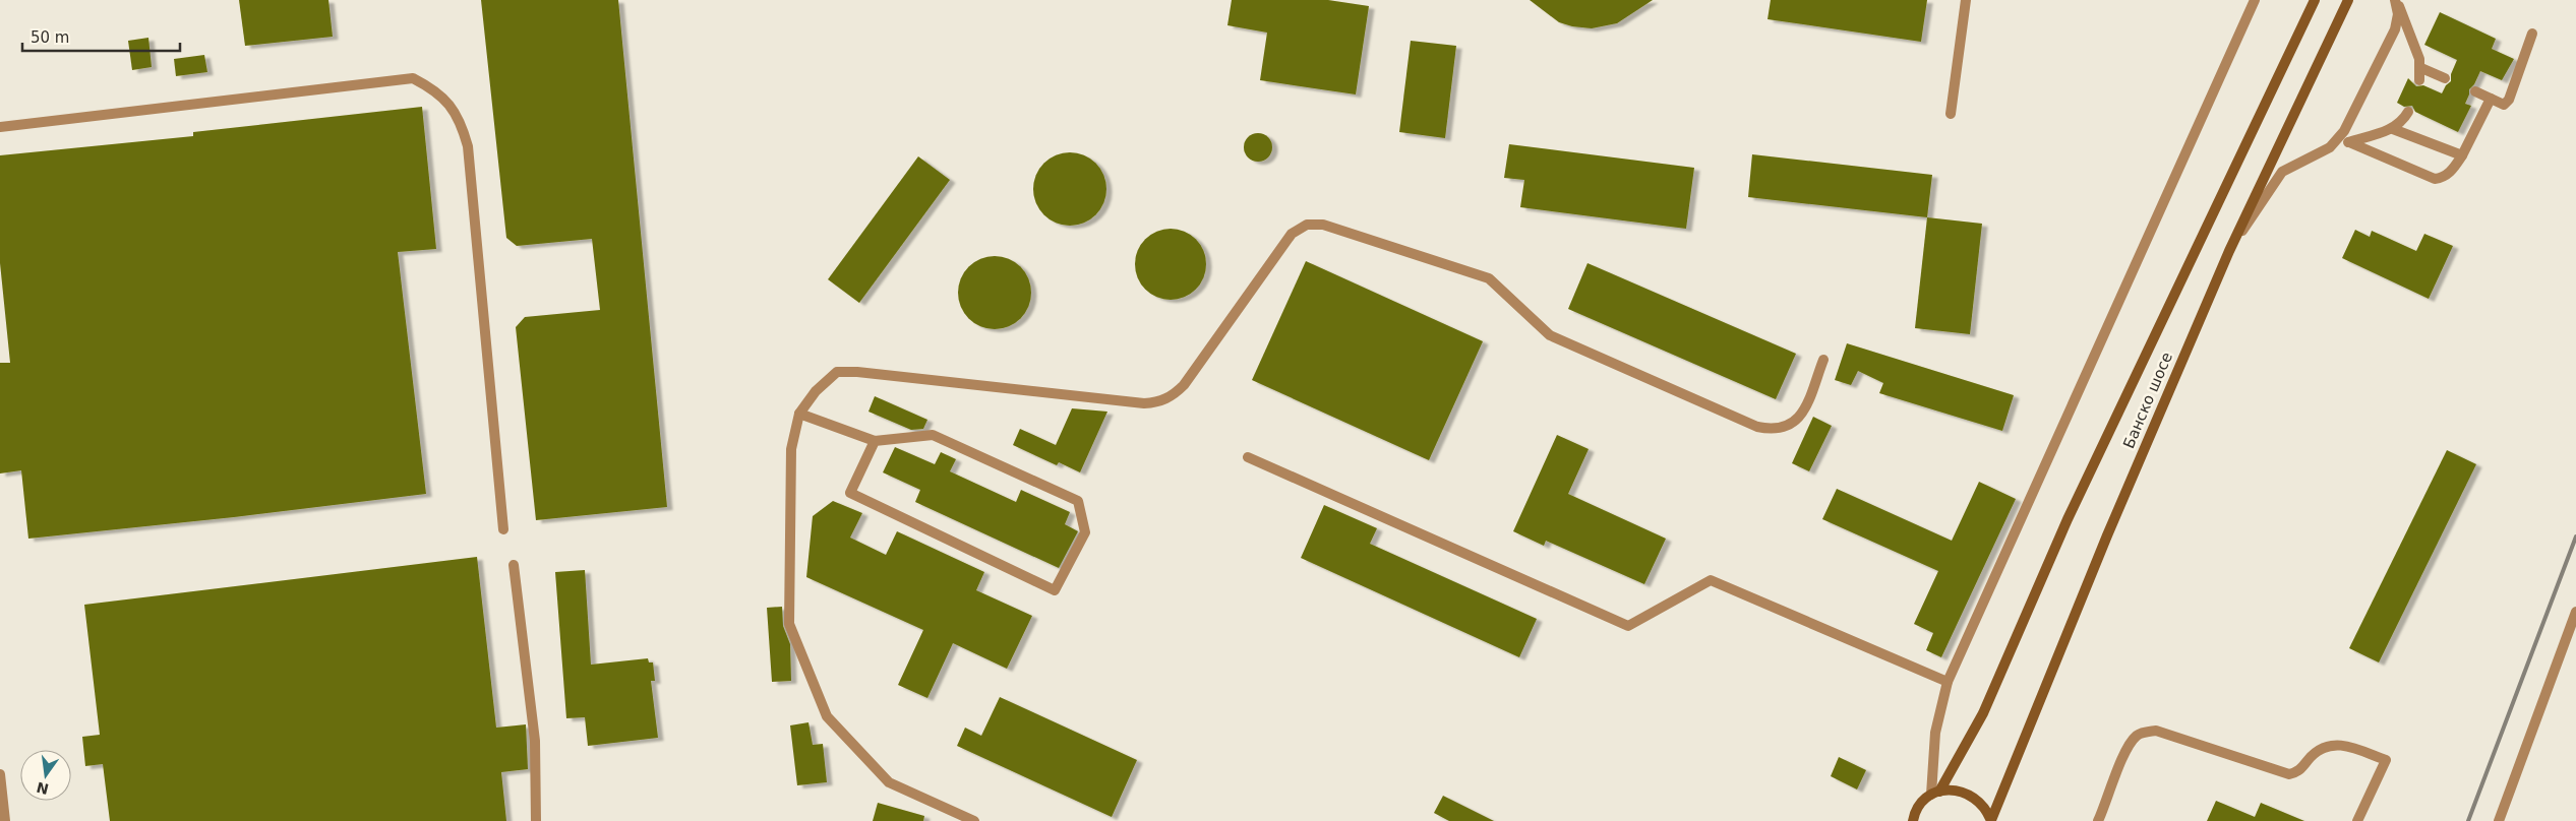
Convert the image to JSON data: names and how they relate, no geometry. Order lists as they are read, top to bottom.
{
  "streets": {
    "main road": ["Банско шосе"]
  },
  "scale_bar": "50 m",
  "north": "bottom"
}
